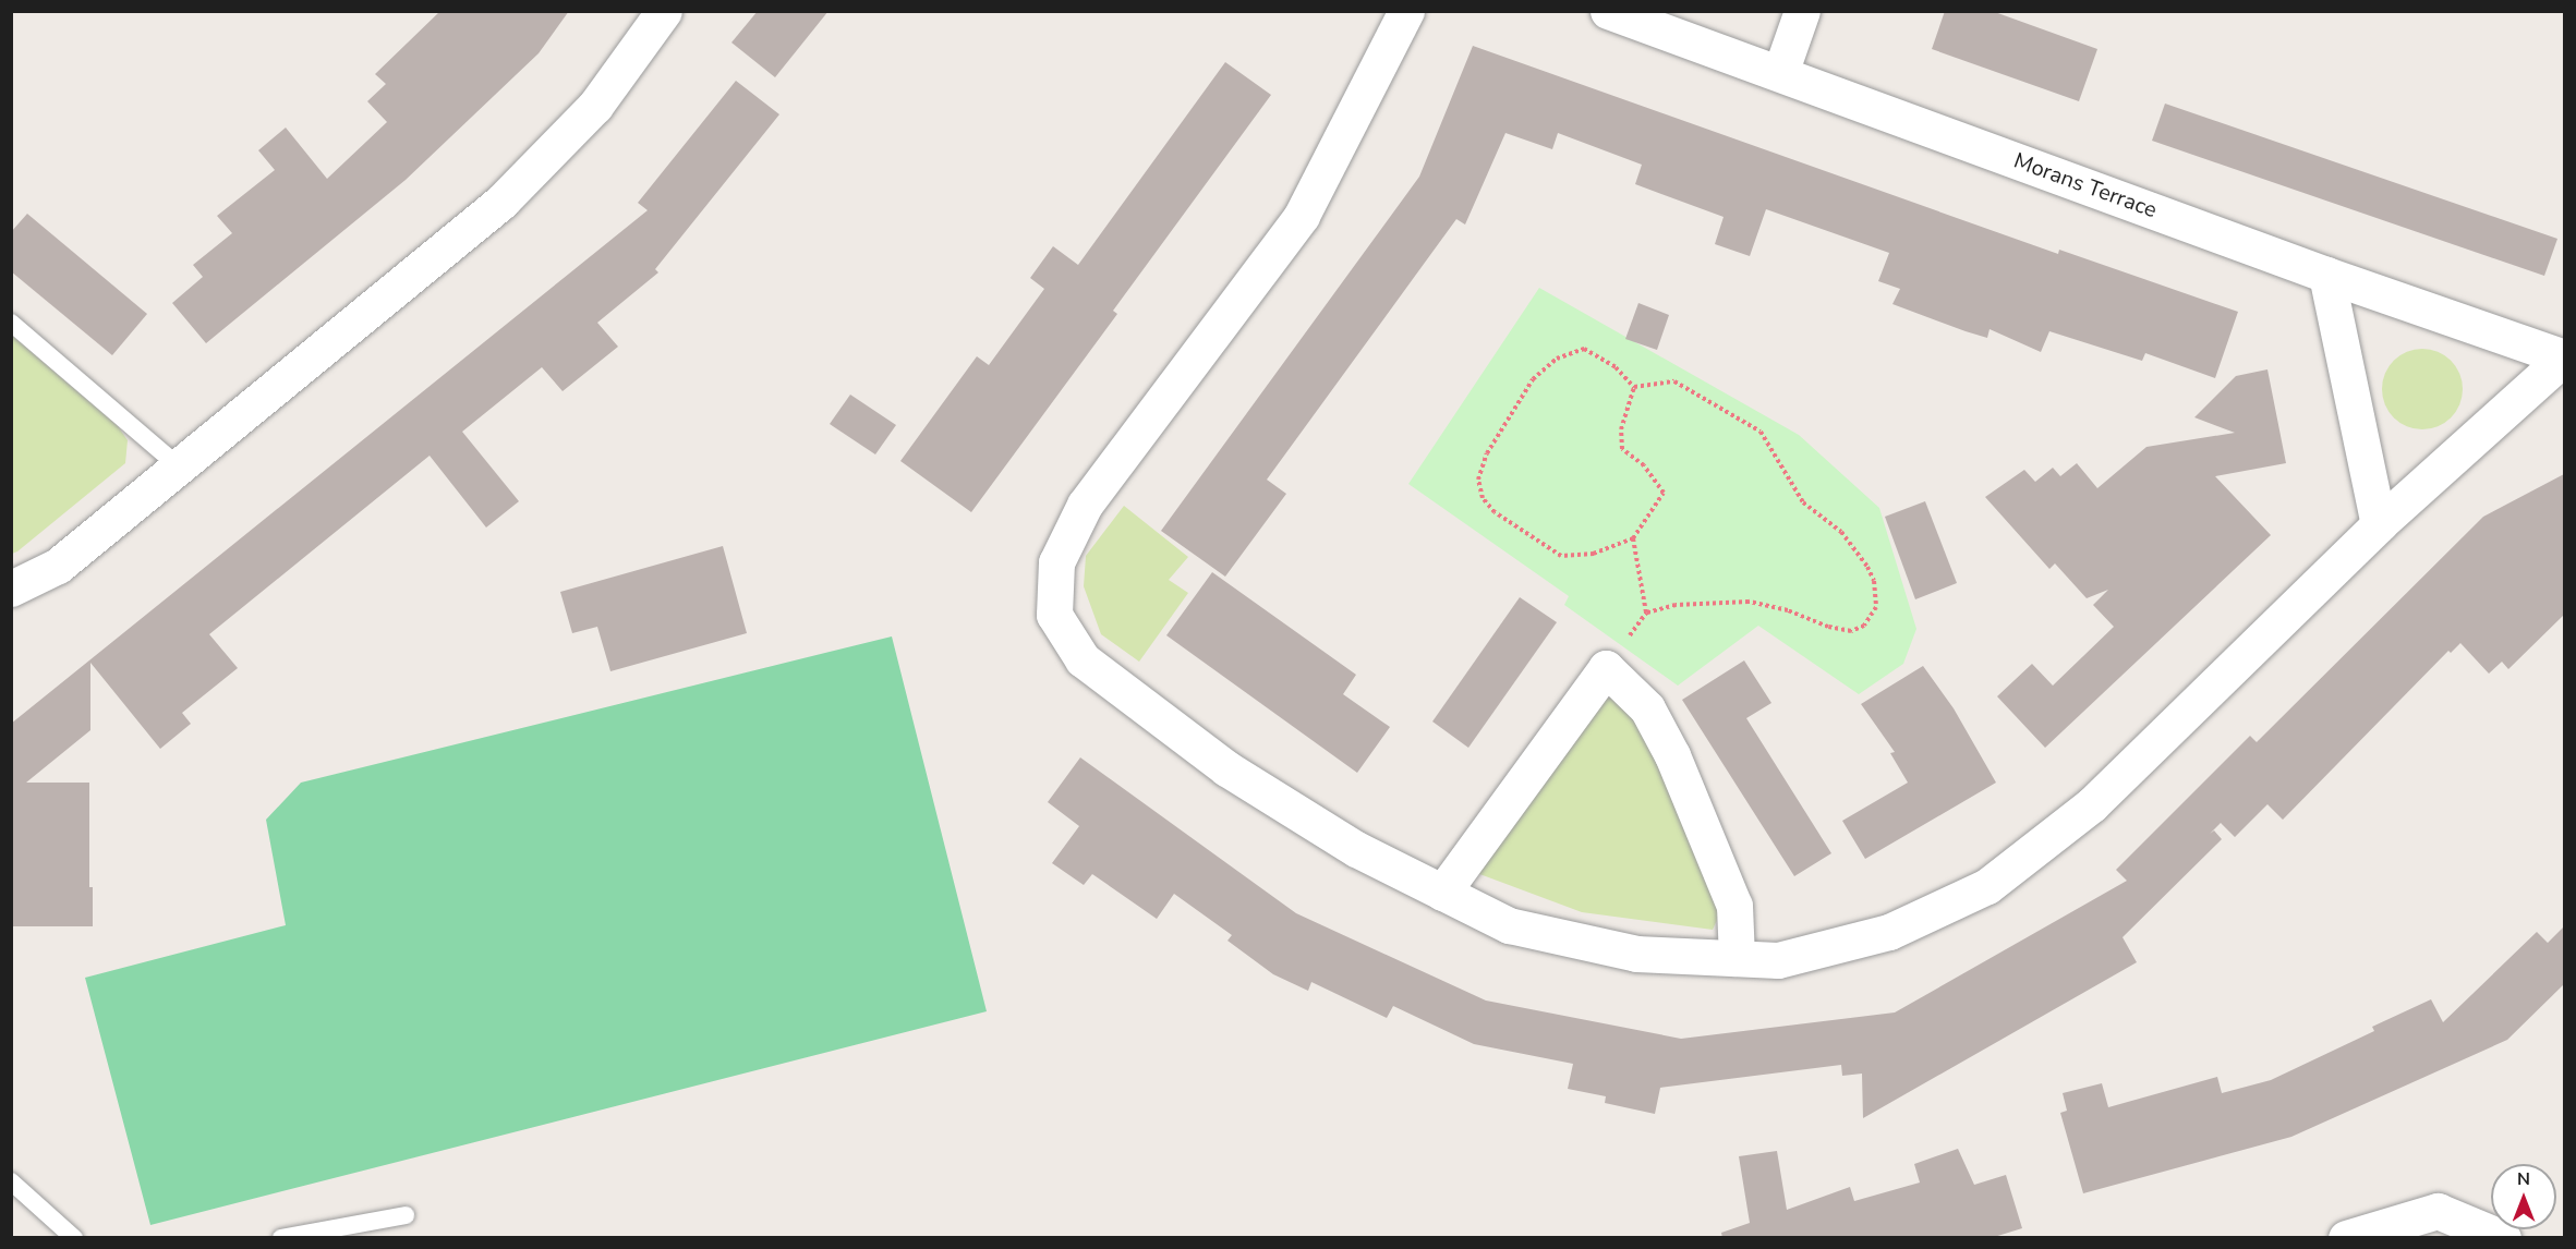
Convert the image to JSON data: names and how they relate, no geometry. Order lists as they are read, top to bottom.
{
  "streets": {
    "street": ["Morans Terrace"]
  },
  "north": "top"
}
